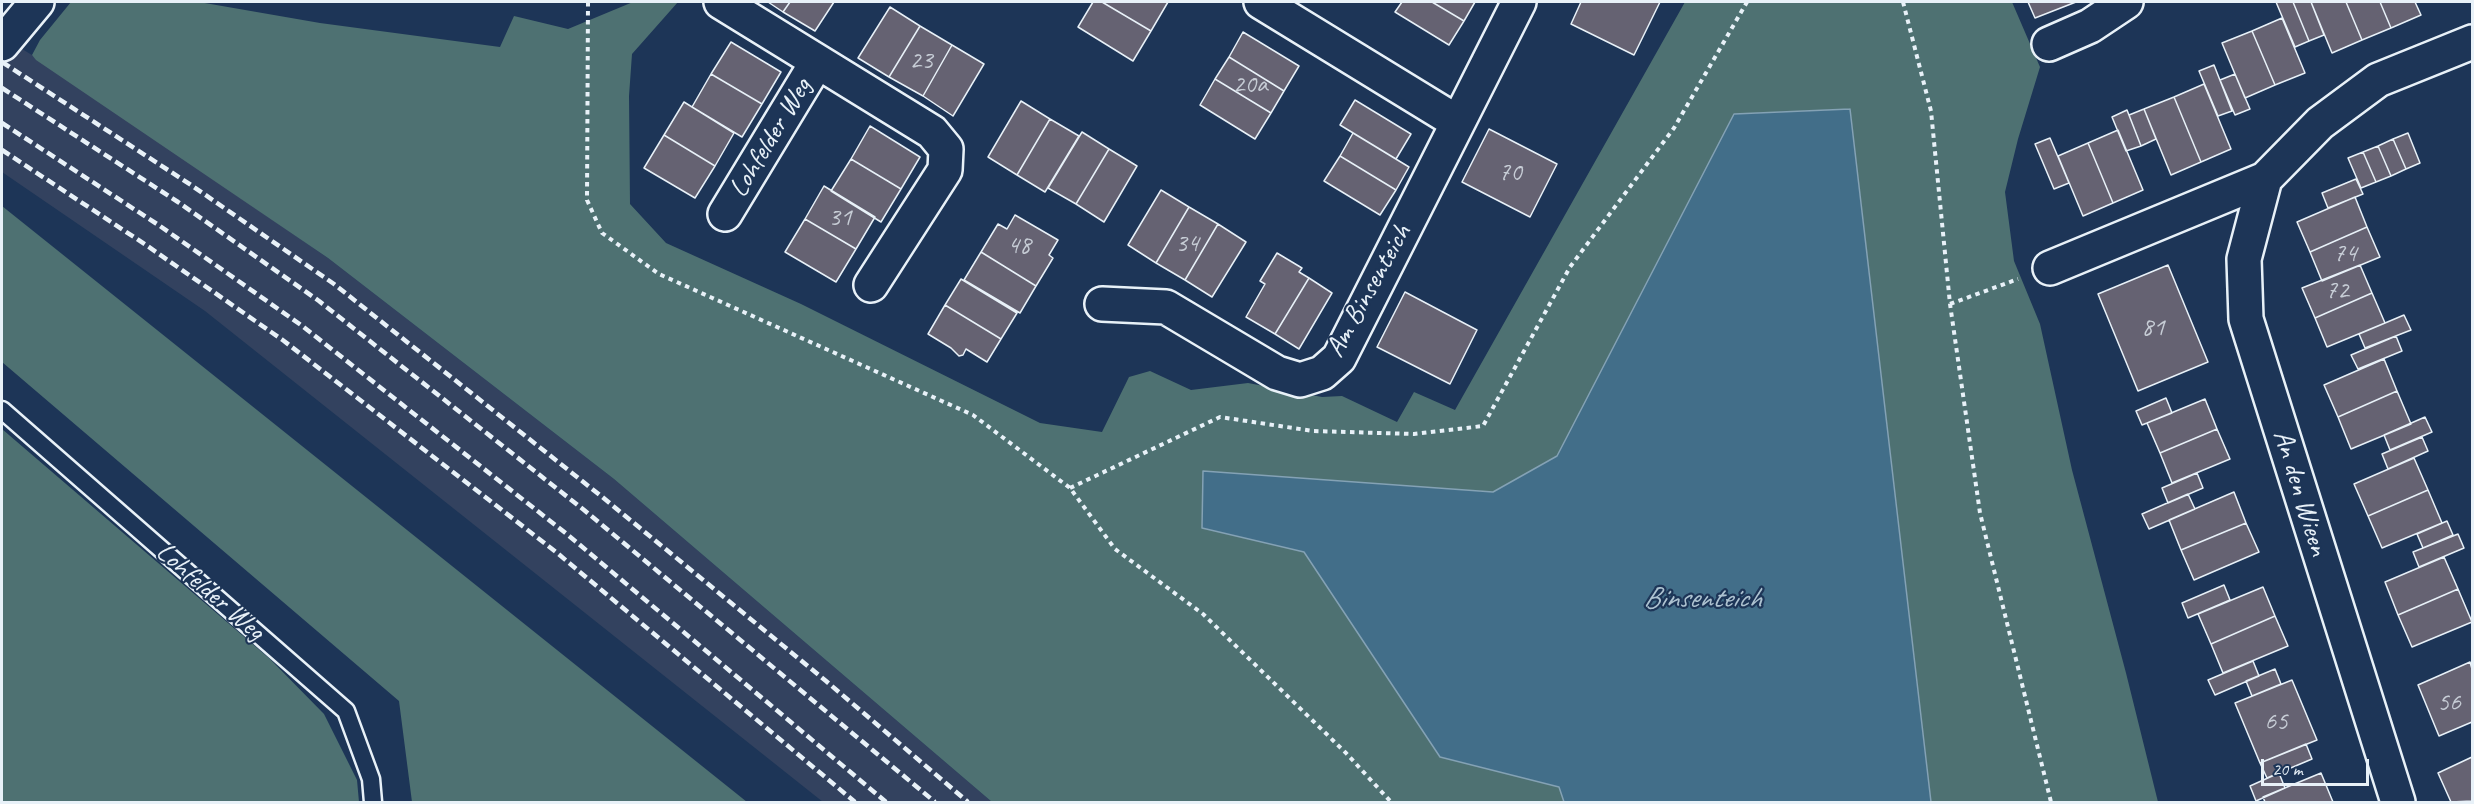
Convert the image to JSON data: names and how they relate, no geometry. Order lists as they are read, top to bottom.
{
  "streets": {
    "street": ["Lohfelder Weg", "Am Binsenteich", "An den Wieen"]
  },
  "water": ["Binsenteich"],
  "house_numbers": [
    "23",
    "20a",
    "70",
    "31",
    "34",
    "48",
    "74",
    "72",
    "81",
    "56",
    "65"
  ],
  "scale_bar": "20 m"
}
